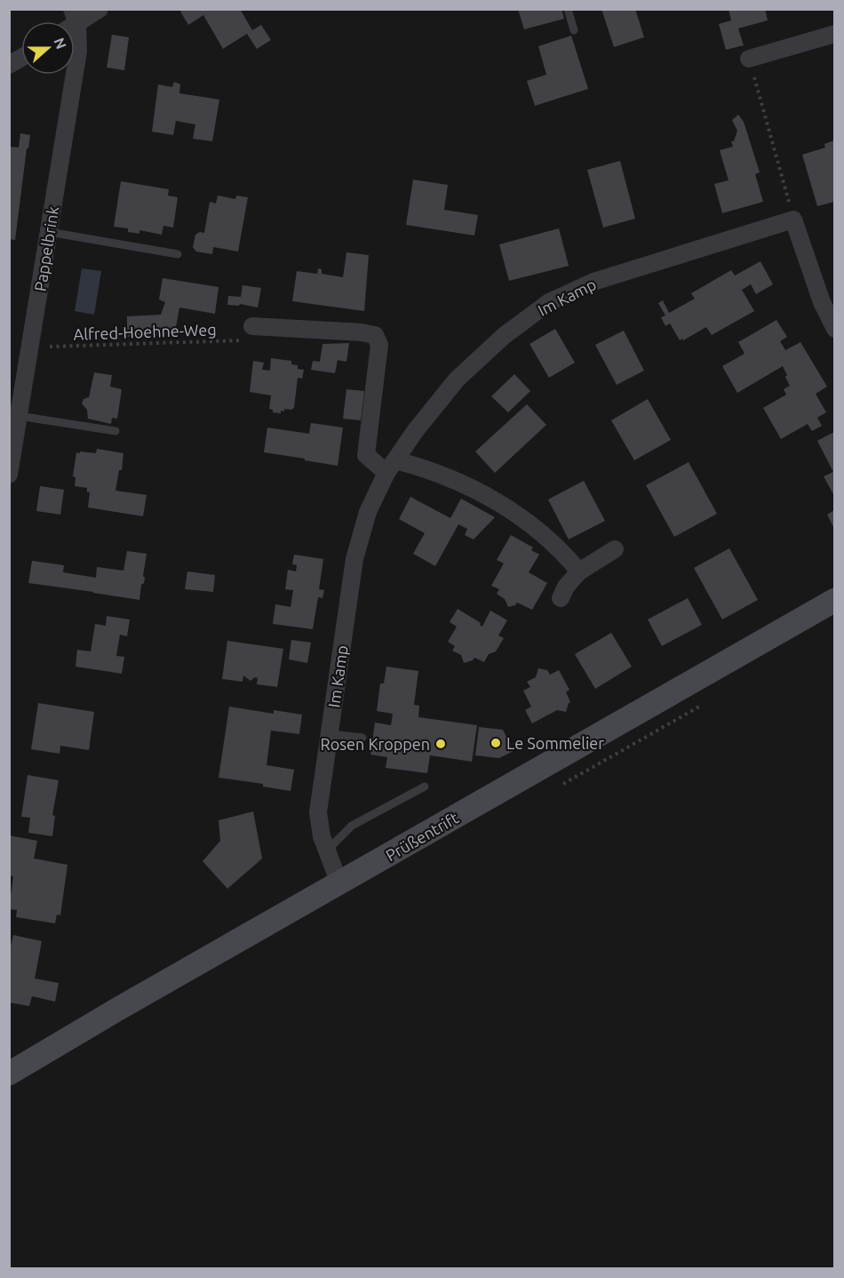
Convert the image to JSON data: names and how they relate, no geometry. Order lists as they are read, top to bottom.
{
  "streets": {
    "main road": ["Prüßentrift"],
    "street": ["Pappelbrink", "Im Kamp"],
    "path": ["Alfred-Hoehne-Weg"]
  },
  "crossings": [
    ["Pappelbrink", "Alfred-Hoehne-Weg"],
    ["Im Kamp", "Prüßentrift"]
  ],
  "places": ["Le Sommelier", "Rosen Kroppen"],
  "north": "right"
}
